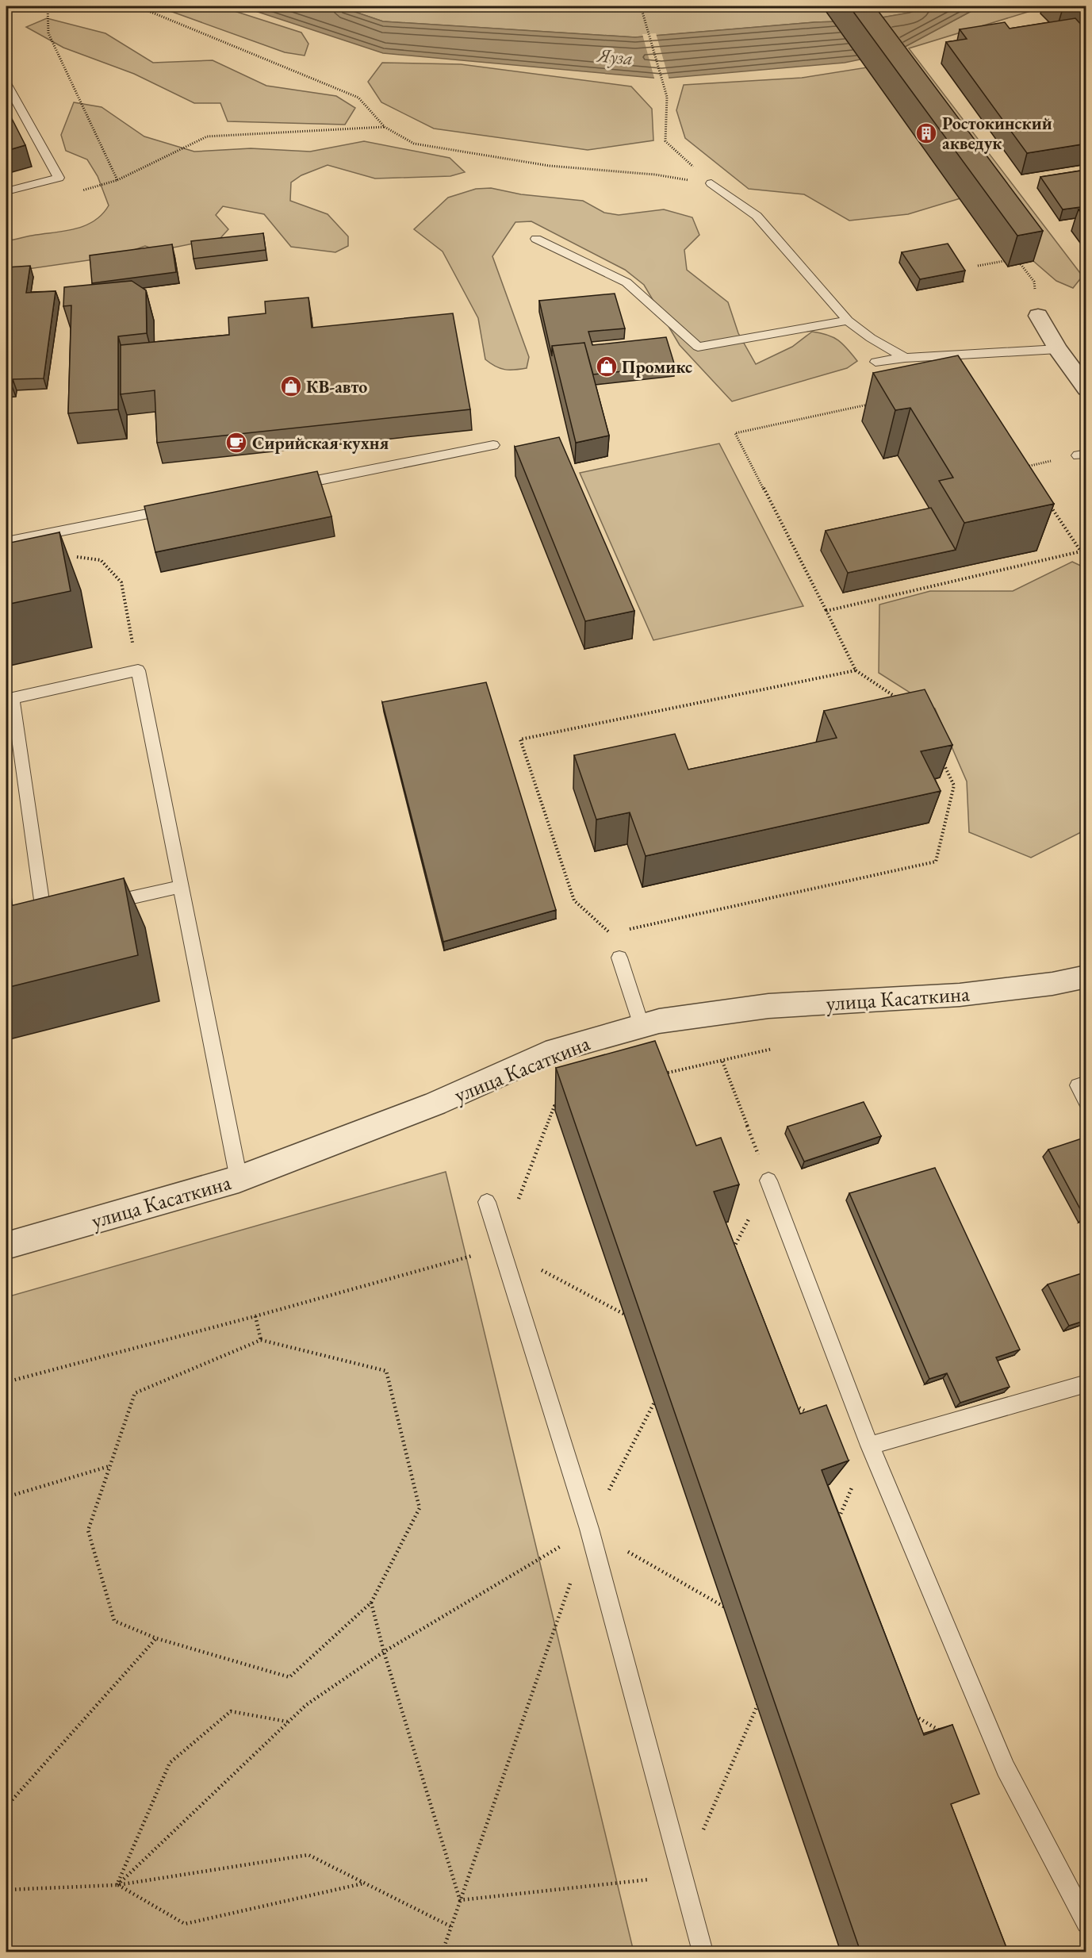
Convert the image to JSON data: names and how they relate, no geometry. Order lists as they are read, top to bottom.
{
  "streets": {
    "street": ["улица Касаткина"]
  },
  "water": ["Яуза"],
  "places": {
    "building": ["Ростокинский акведук"],
    "shop": ["Промикс", "КВ-авто"],
    "cafe": ["Сирийская кухня"]
  }
}
